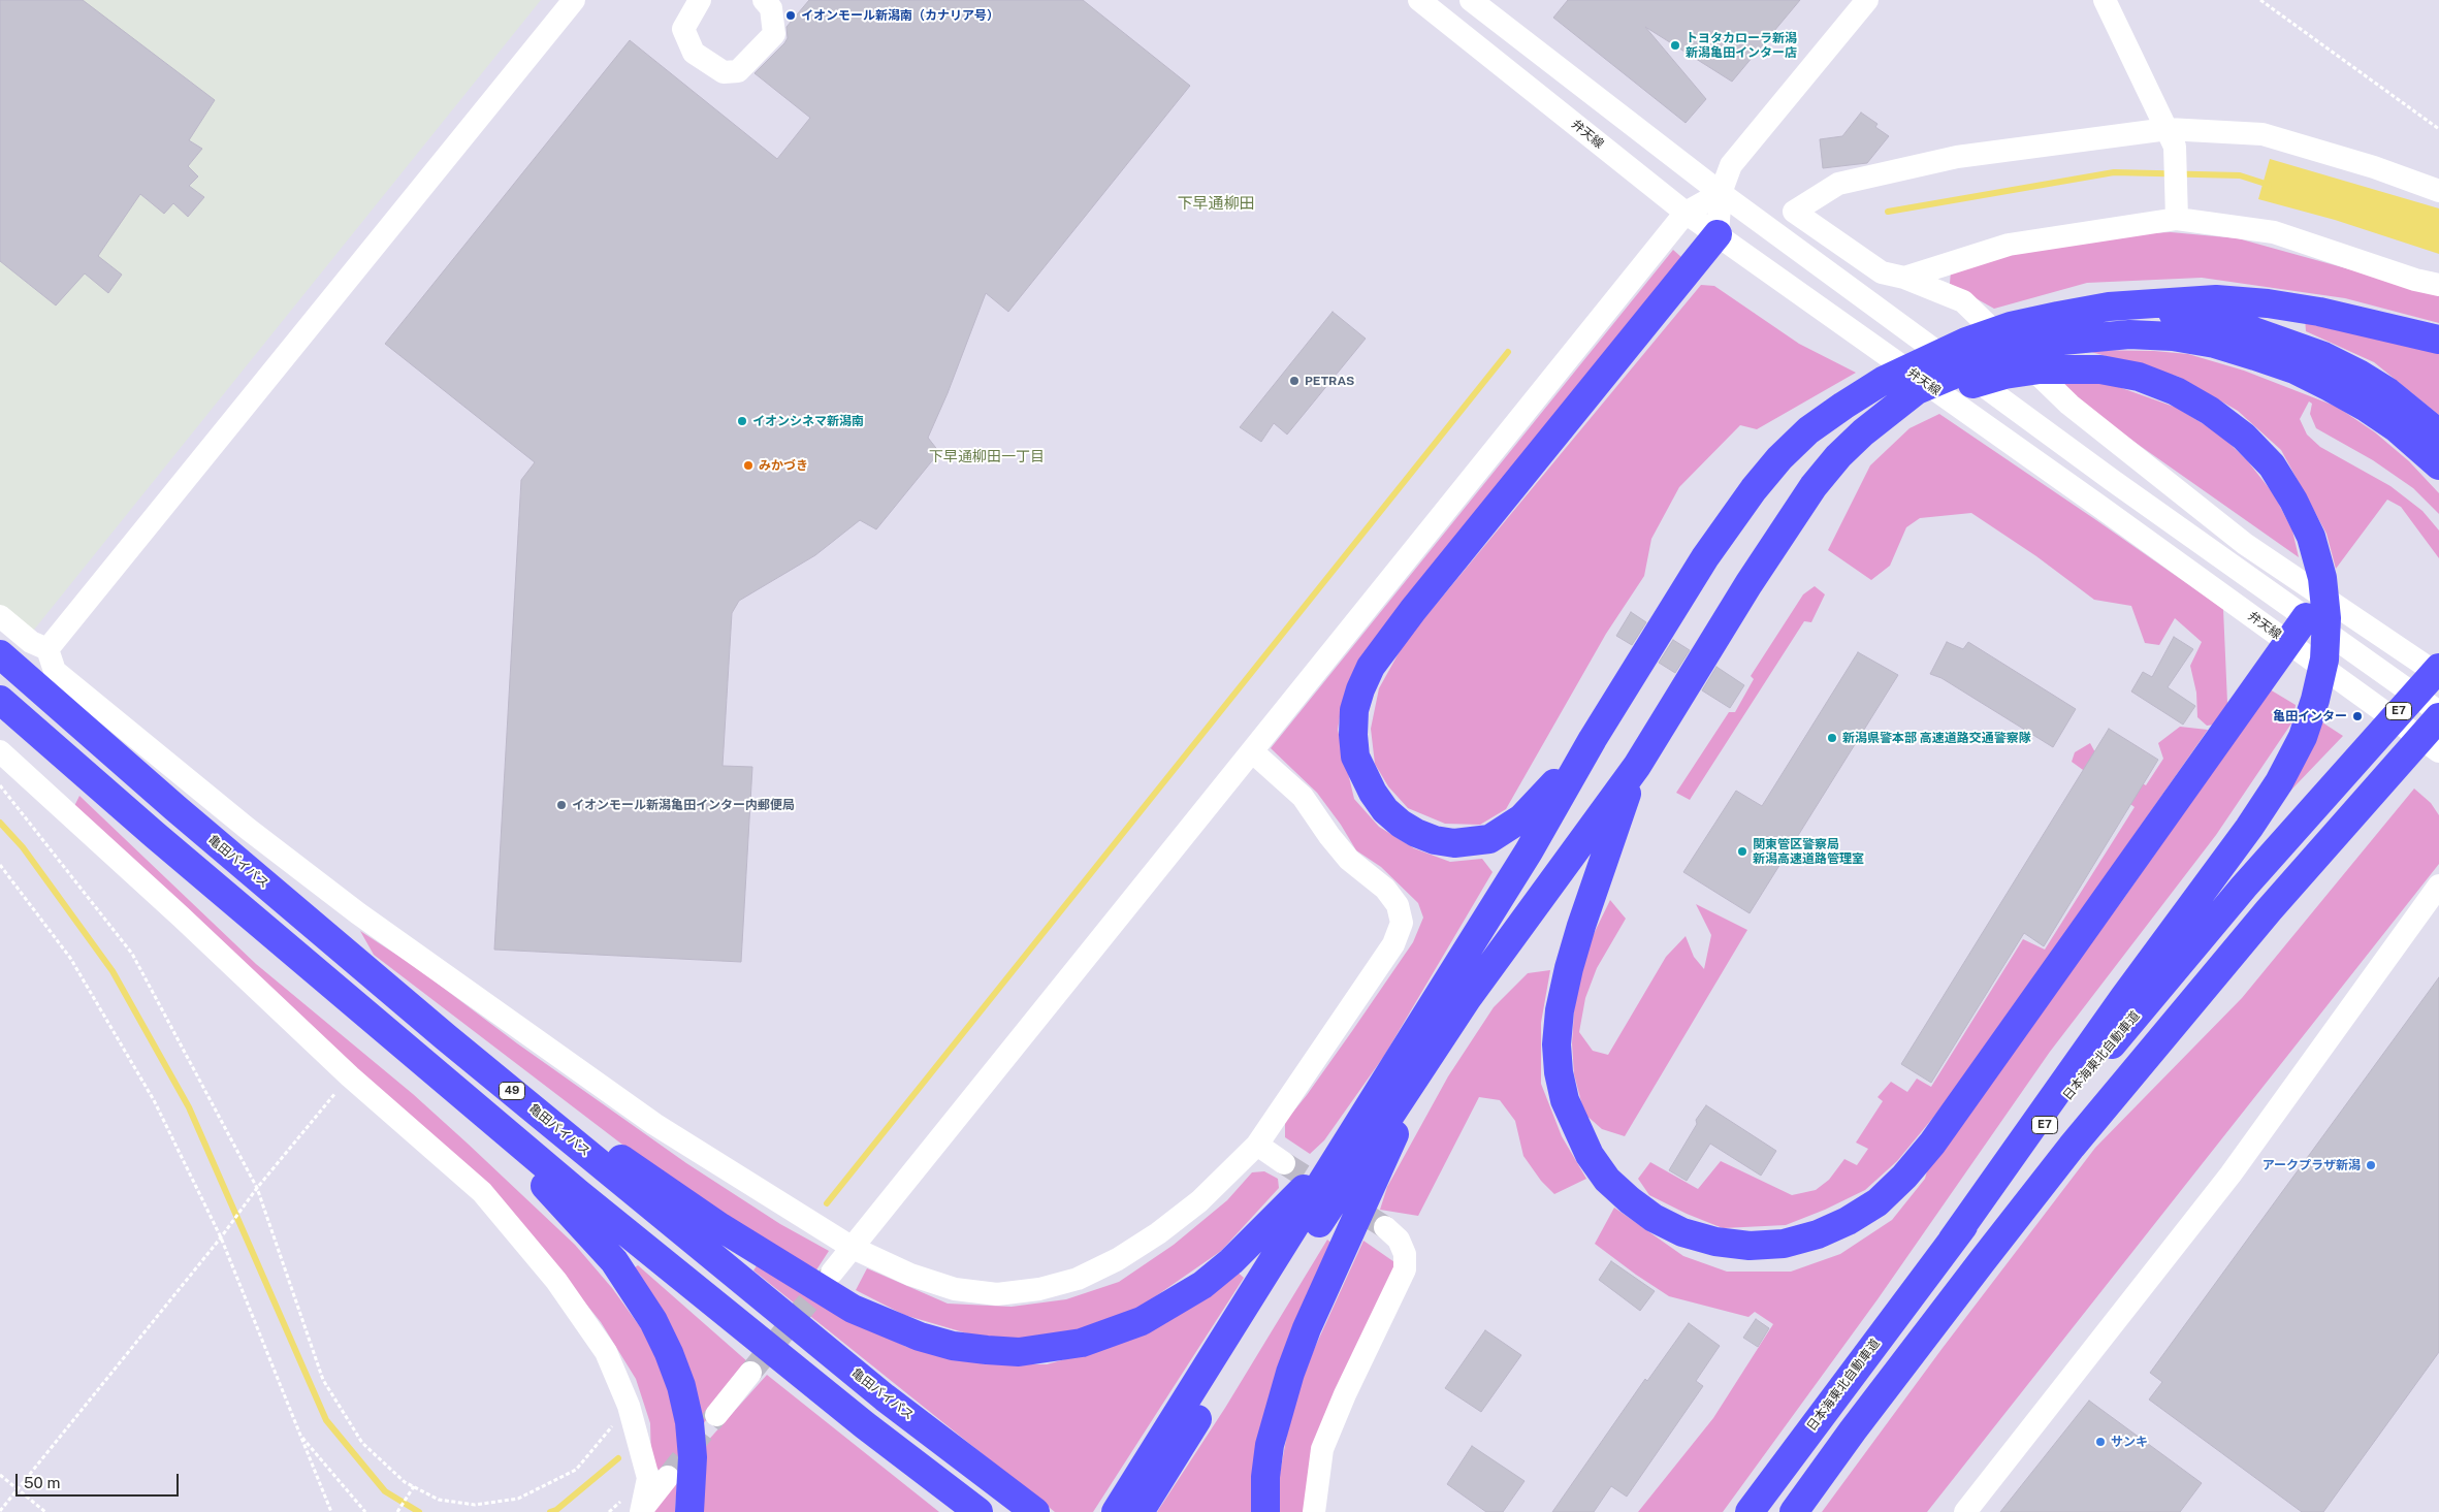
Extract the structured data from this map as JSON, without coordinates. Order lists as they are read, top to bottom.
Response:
{
  "streets": {
    "highway": [
      "E7",
      "亀田バイパス",
      "日本海東北自動車道",
      "49"
    ],
    "street": ["弁天線"]
  },
  "districts": ["下早通柳田", "下早通柳田一丁目"],
  "places": [
    "イオンモール新潟南（カナリア号）",
    "トヨタカローラ新潟 新潟亀田インター店",
    "PETRAS",
    "イオンシネマ新潟南",
    "みかづき",
    "亀田インター",
    "新潟県警本部 高速道路交通警察隊",
    "イオンモール新潟亀田インター内郵便局",
    "関東管区警察局 新潟高速道路管理室",
    "アークプラザ新潟",
    "サンキ"
  ],
  "scale_bar": "50 m"
}
